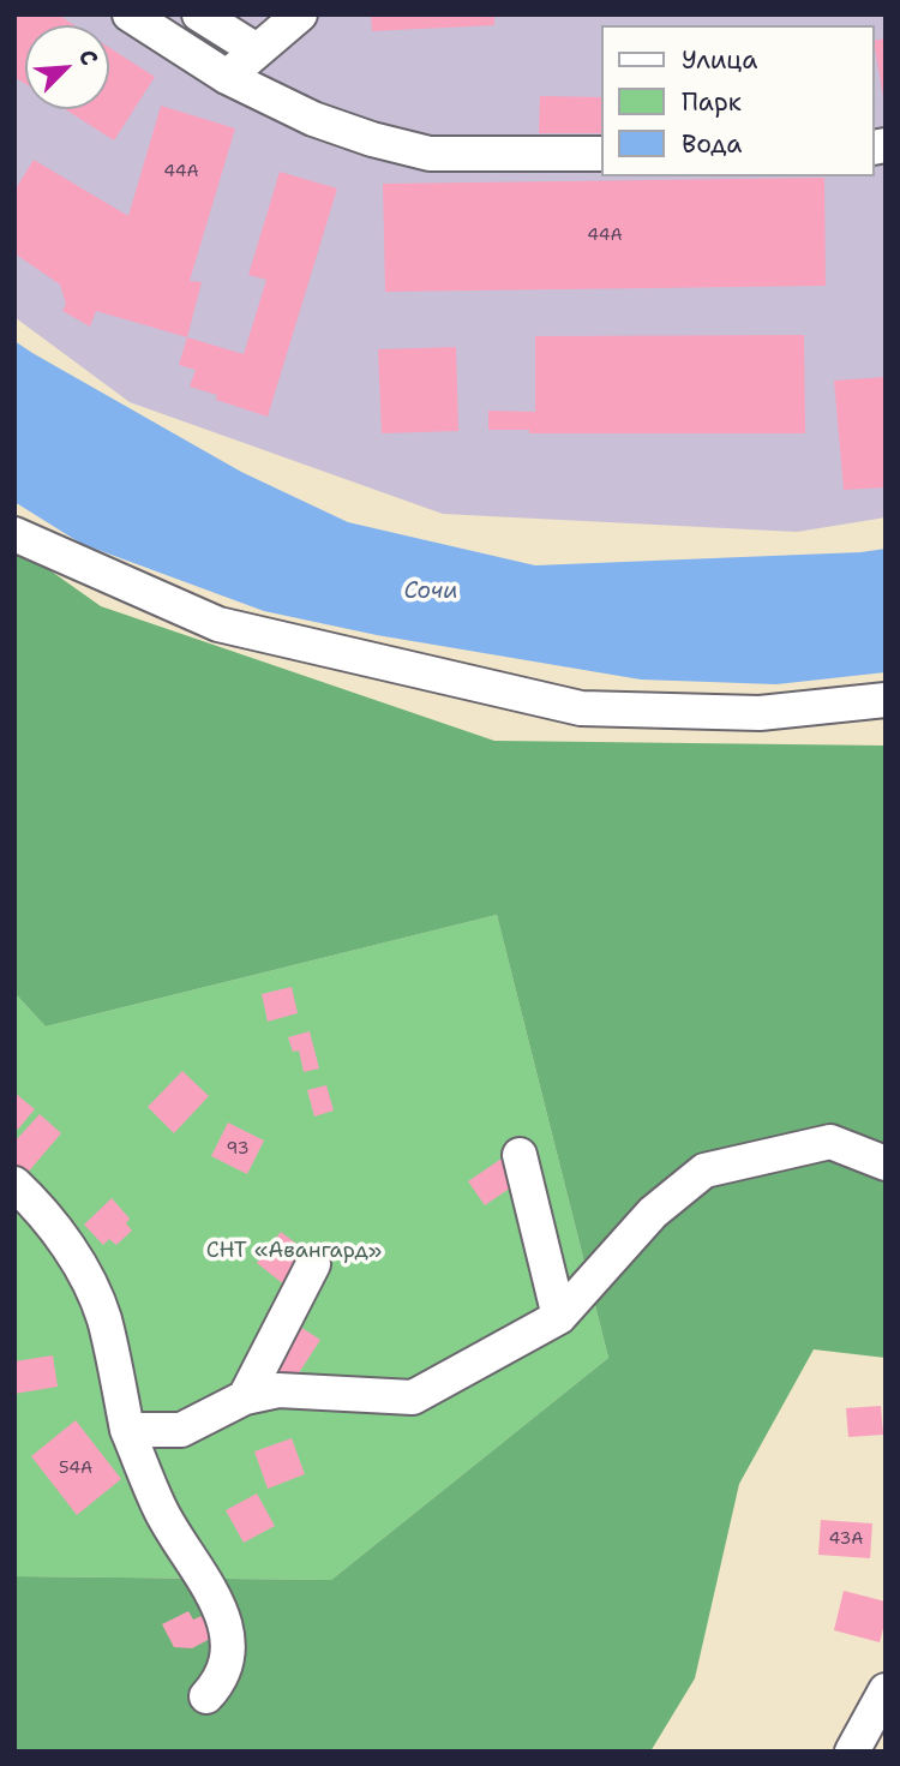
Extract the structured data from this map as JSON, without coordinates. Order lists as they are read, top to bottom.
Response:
{
  "water": ["Сочи"],
  "parks": ["СНТ «Авангард»"],
  "house_numbers": [
    "44А",
    "44А",
    "93",
    "54А",
    "43А"
  ],
  "legend": ["Улица", "Парк", "Вода"],
  "north": "top right"
}
